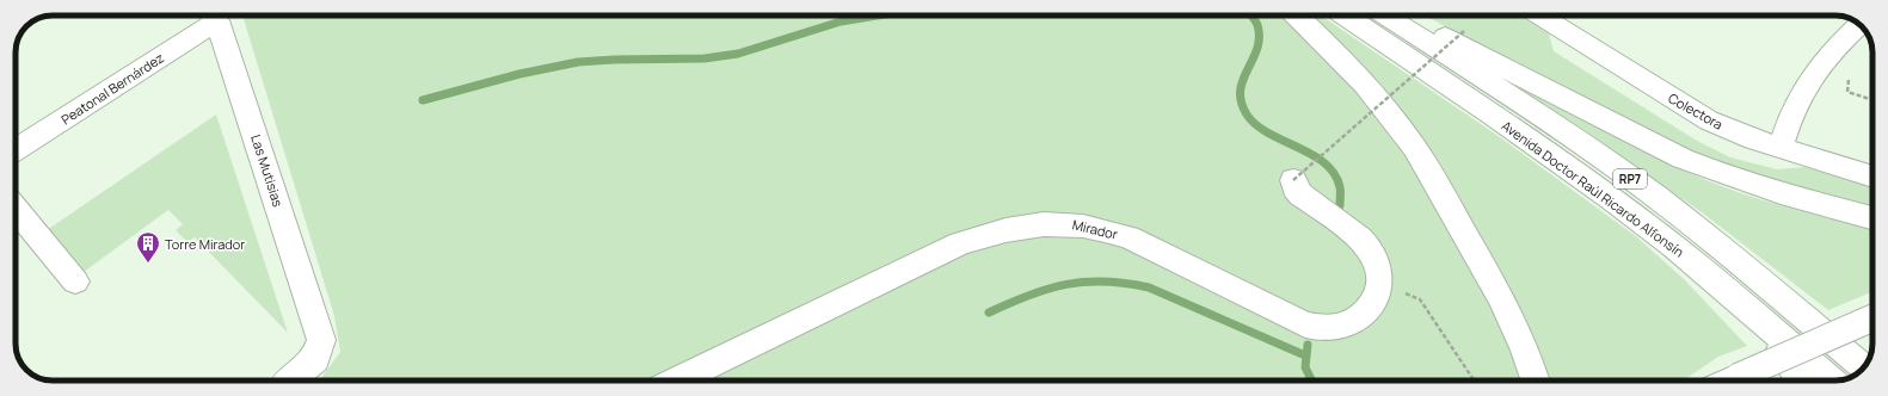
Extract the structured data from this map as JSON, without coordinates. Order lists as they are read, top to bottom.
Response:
{
  "streets": {
    "main road": [
      "Peatonal Bernárdez",
      "Colectora",
      "Las Mutisias",
      "RP7",
      "Avenida Doctor Raúl Ricardo Alfonsín",
      "Mirador"
    ]
  },
  "places": {
    "building": ["Torre Mirador"]
  }
}
